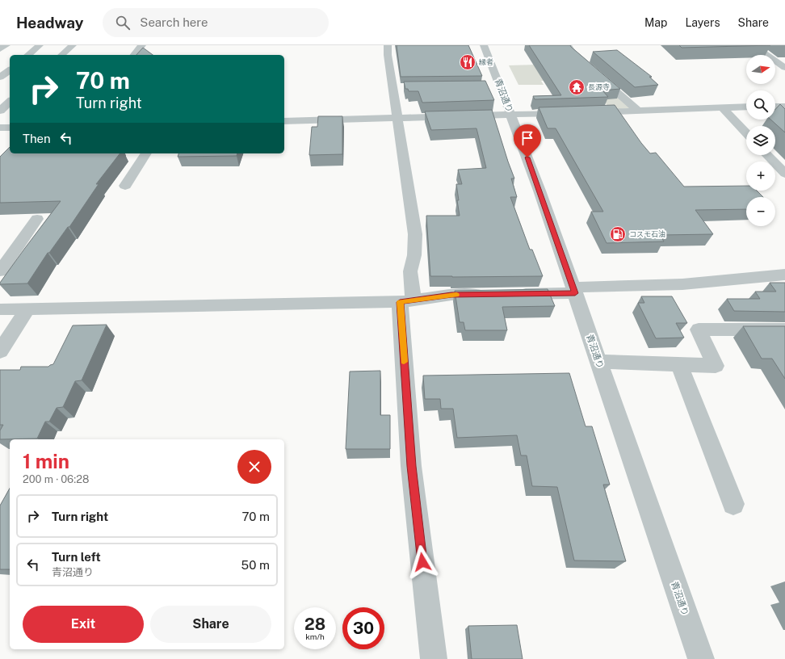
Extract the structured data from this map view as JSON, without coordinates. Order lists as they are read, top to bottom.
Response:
{
  "streets": {
    "street": ["青沼通り"]
  },
  "places": {
    "restaurant": ["縁者"],
    "temple": ["長源寺"],
    "fuel station": ["コスモ石油"]
  },
  "north": "right",
  "page": {
    "header": "Headway",
    "search": "Search here",
    "nav": ["Map", "Layers", "Share"],
    "map_buttons": ["+", "−"],
    "turn": ["70 m", "Turn right"],
    "then": "Then",
    "heading": ["1 min", "200 m · 06:28"],
    "list": [
      {
        "name": "Turn right",
        "value": "70 m"
      },
      {
        "name": "Turn left",
        "note": "青沼通り",
        "value": "50 m"
      }
    ],
    "buttons": ["Exit", "Share"],
    "speed": "28 km/h",
    "limit": "30"
  }
}
